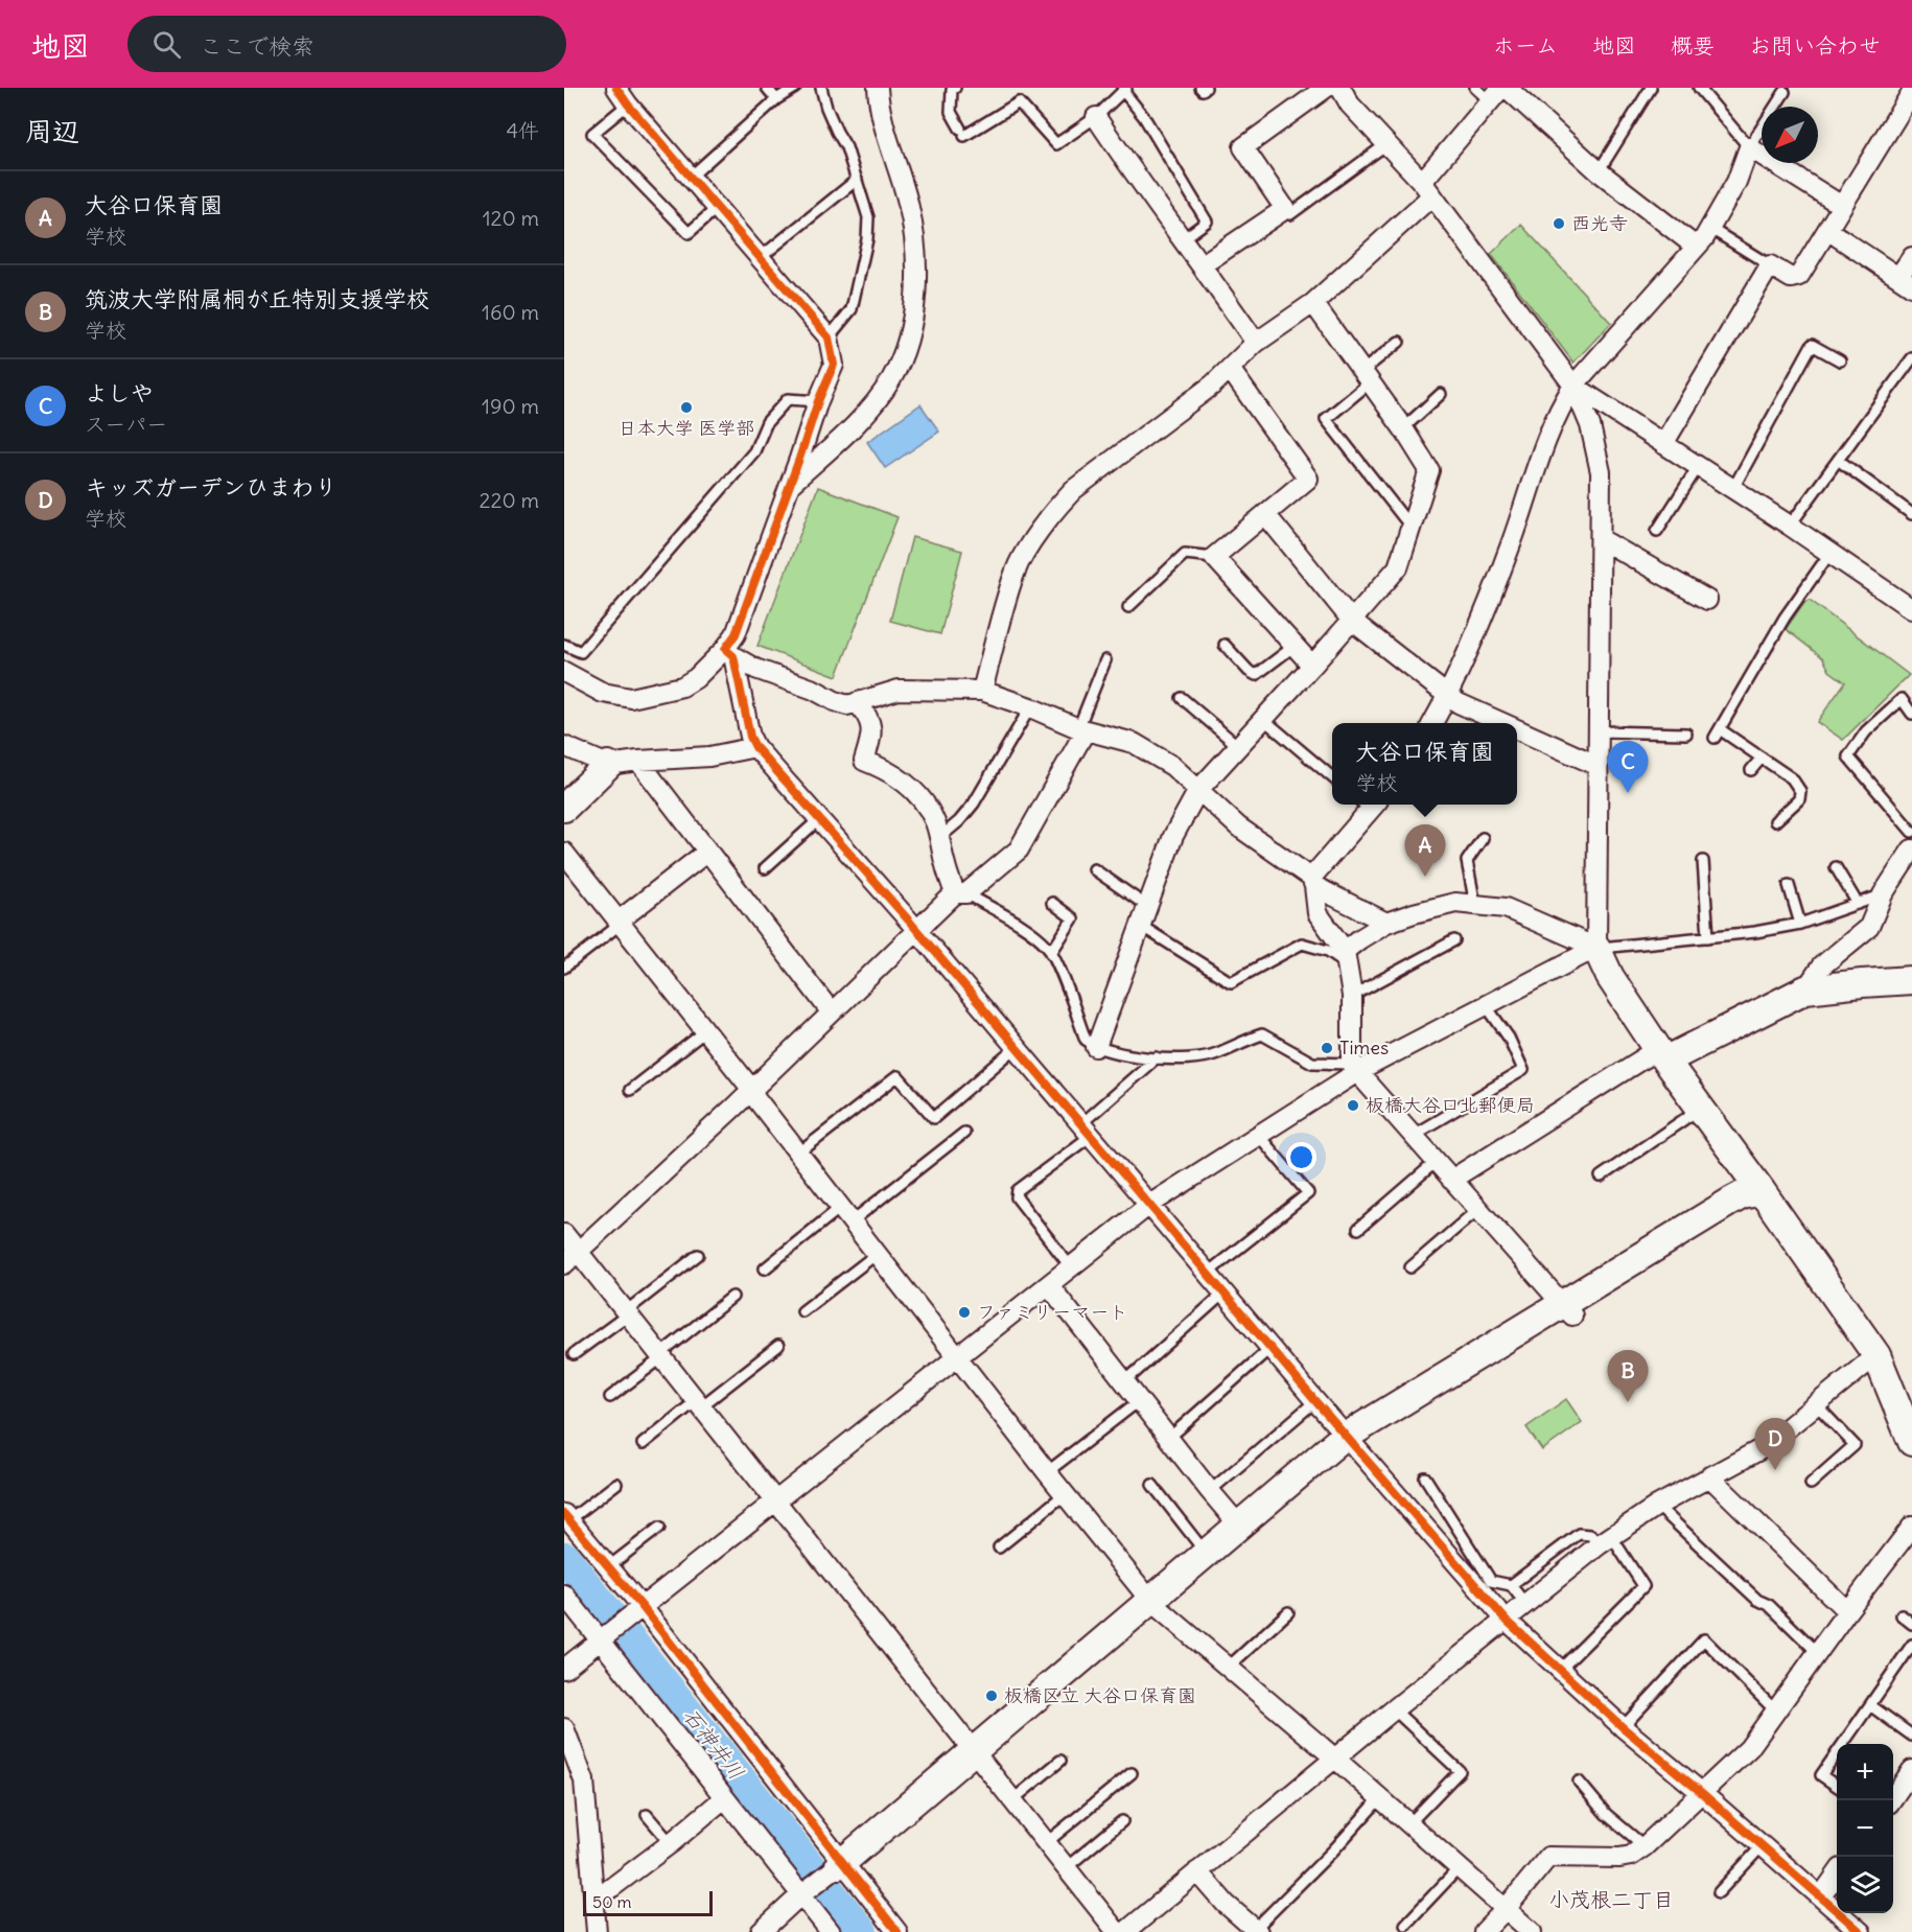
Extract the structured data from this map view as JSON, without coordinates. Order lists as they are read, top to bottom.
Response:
{
  "districts": ["小茂根二丁目"],
  "water": ["石神井川"],
  "places": [
    "西光寺",
    "日本大学 医学部",
    "Times",
    "板橋大谷口北郵便局",
    "ファミリーマート",
    "板橋区立 大谷口保育園"
  ],
  "scale_bar": "50 m",
  "north": "bottom left",
  "page": {
    "header": "地図",
    "search": "ここで検索",
    "nav": [
      "ホーム",
      "地図",
      "概要",
      "お問い合わせ"
    ],
    "heading": ["周辺", "4件"],
    "list": [
      {
        "mark": "A",
        "name": "大谷口保育園",
        "note": "学校",
        "value": "120 m"
      },
      {
        "mark": "B",
        "name": "筑波大学附属桐が丘特別支援学校",
        "note": "学校",
        "value": "160 m"
      },
      {
        "mark": "C",
        "name": "よしや",
        "note": "スーパー",
        "value": "190 m"
      },
      {
        "mark": "D",
        "name": "キッズガーデンひまわり",
        "note": "学校",
        "value": "220 m"
      }
    ],
    "popup": ["大谷口保育園", "学校"],
    "pins": [
      "C",
      "A",
      "B",
      "D"
    ],
    "map_buttons": ["+", "−"],
    "scale": "50 m"
  }
}
